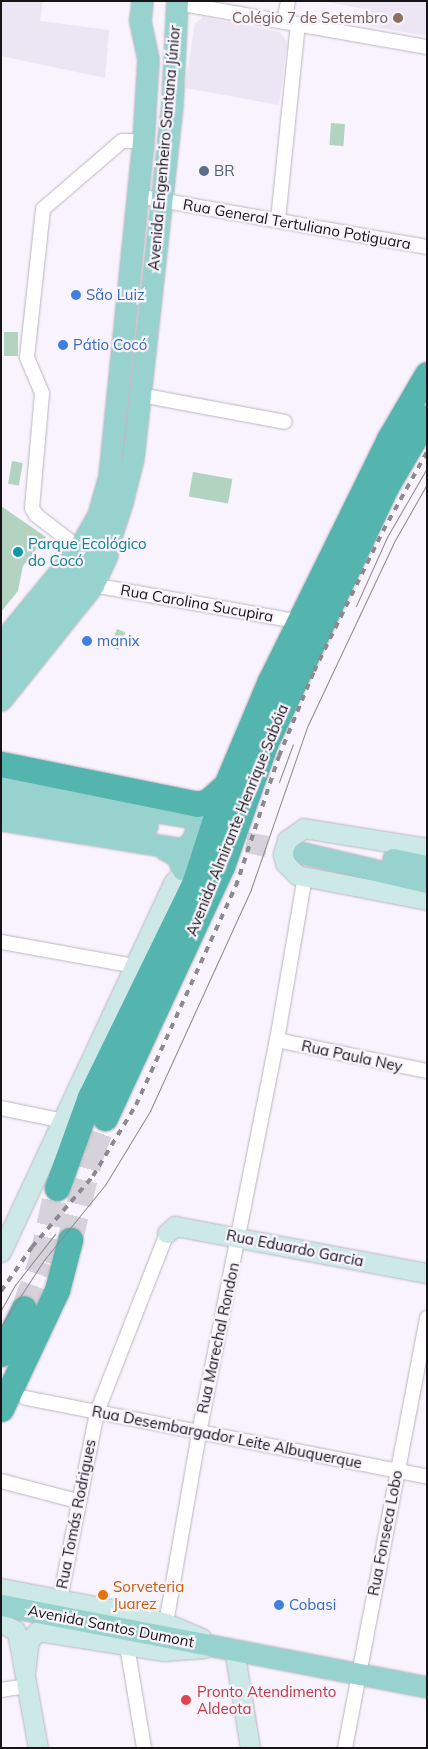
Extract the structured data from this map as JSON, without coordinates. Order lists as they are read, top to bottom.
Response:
{
  "streets": {
    "highway": ["Avenida Almirante Henrique Sabóia"],
    "main road": ["Avenida Engenheiro Santana Júnior", "Avenida Santos Dumont"],
    "street": [
      "Rua General Tertuliano Potiguara",
      "Rua Carolina Sucupira",
      "Rua Paula Ney",
      "Rua Eduardo Garcia",
      "Rua Marechal Rondon",
      "Rua Desembargador Leite Albuquerque",
      "Rua Tomás Rodrigues",
      "Rua Fonseca Lobo"
    ]
  },
  "crossings": [
    ["Avenida Engenheiro Santana Júnior", "Rua General Tertuliano Potiguara"],
    ["Rua Carolina Sucupira", "Avenida Almirante Henrique Sabóia"],
    ["Rua Paula Ney", "Rua Marechal Rondon"],
    ["Rua Eduardo Garcia", "Rua Marechal Rondon"],
    ["Rua Eduardo Garcia", "Rua Tomás Rodrigues"],
    ["Rua Marechal Rondon", "Rua Desembargador Leite Albuquerque"],
    ["Rua Marechal Rondon", "Avenida Santos Dumont"],
    ["Rua Desembargador Leite Albuquerque", "Rua Tomás Rodrigues"],
    ["Rua Desembargador Leite Albuquerque", "Rua Fonseca Lobo"],
    ["Rua Tomás Rodrigues", "Avenida Santos Dumont"],
    ["Rua Fonseca Lobo", "Avenida Santos Dumont"]
  ],
  "places": [
    "Colégio 7 de Setembro",
    "BR",
    "São Luiz",
    "Pátio Cocó",
    "Parque Ecológico do Cocó",
    "manix",
    "Sorveteria Juarez",
    "Cobasi",
    "Pronto Atendimento Aldeota"
  ]
}
